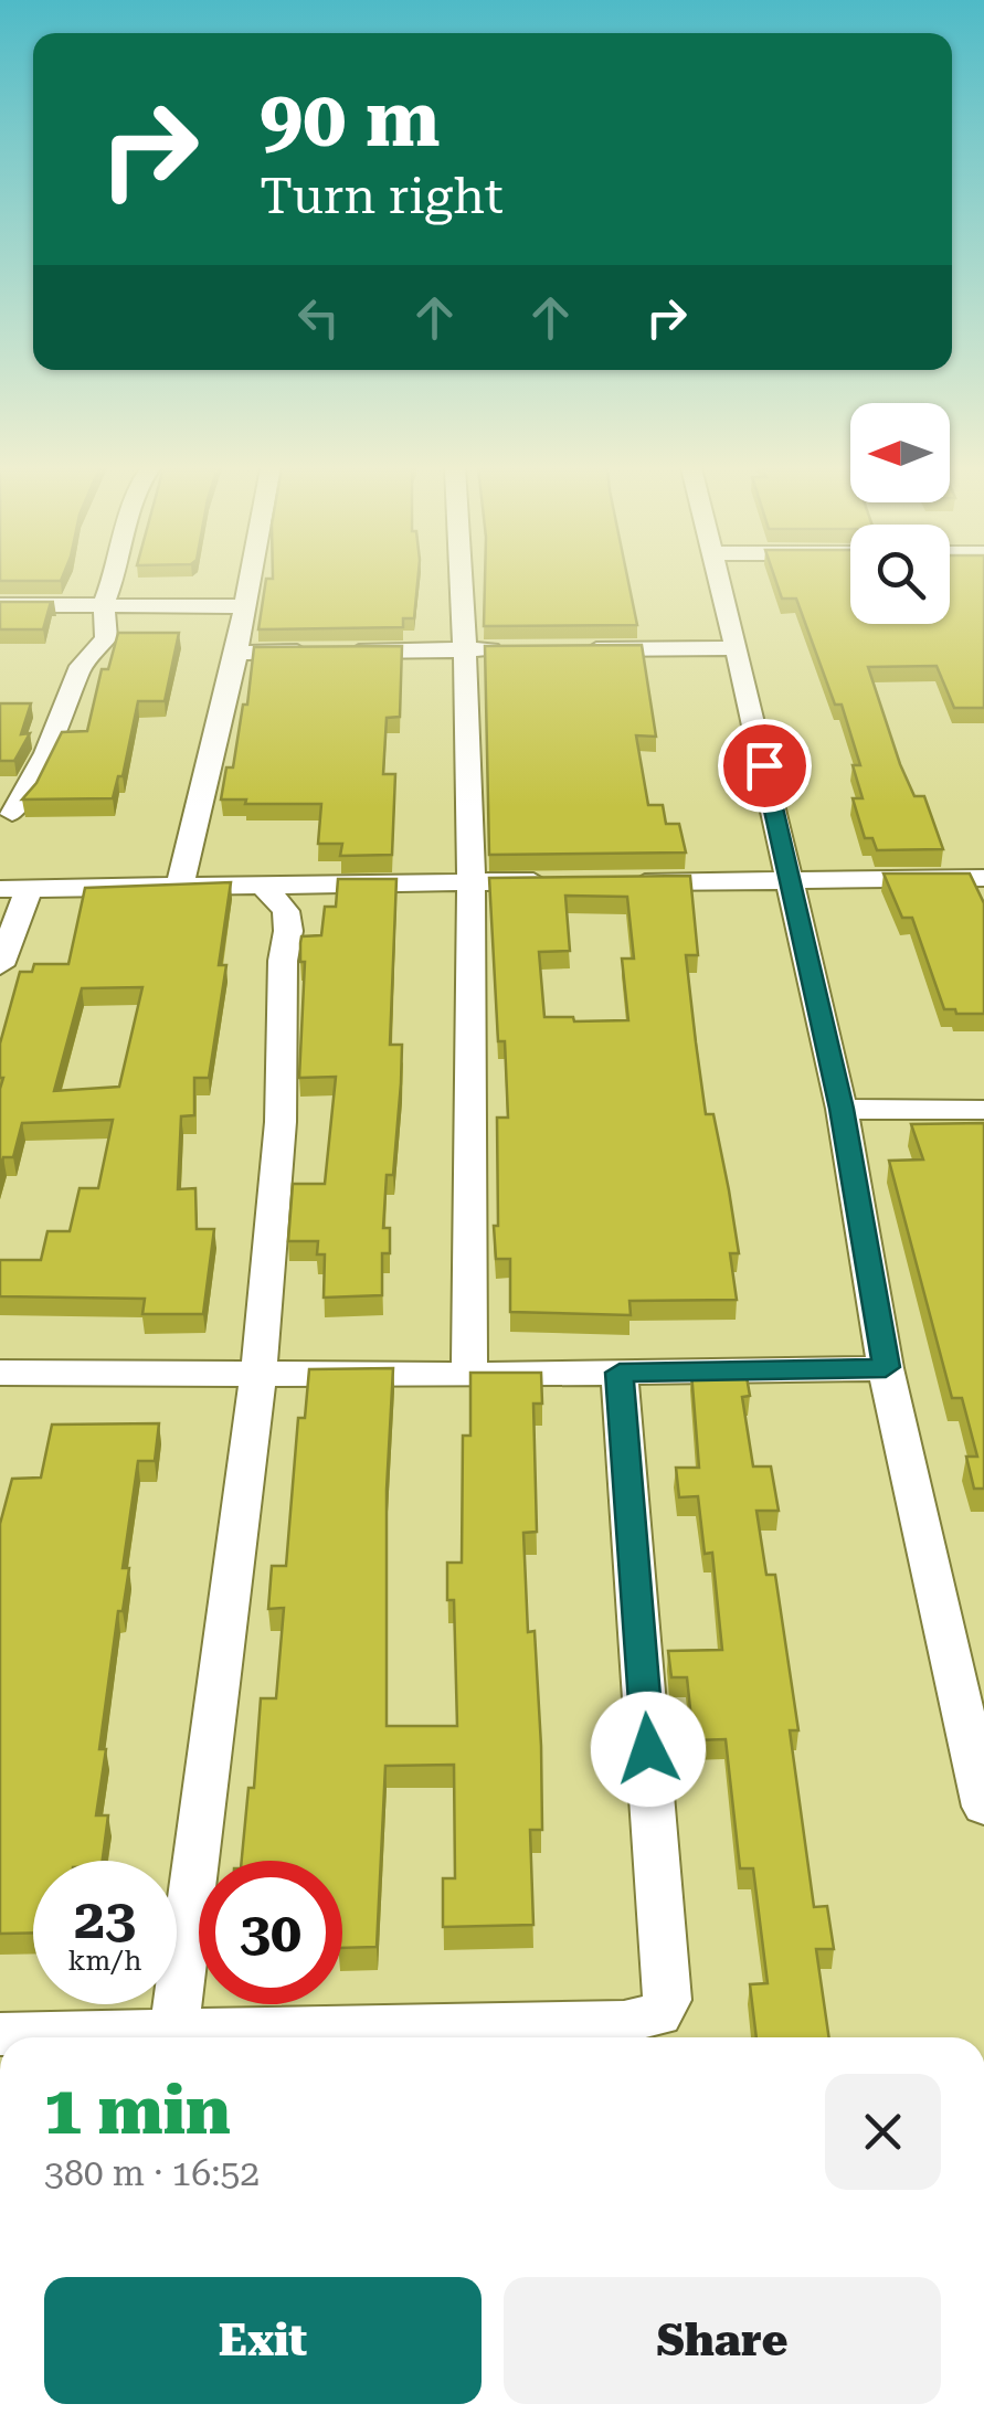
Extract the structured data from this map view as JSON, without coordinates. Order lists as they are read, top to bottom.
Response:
{
  "north": "left",
  "page": {
    "turn": ["90 m", "Turn right"],
    "speed": "23 km/h",
    "limit": "30",
    "heading": ["1 min", "380 m · 16:52"],
    "buttons": ["Exit", "Share"]
  }
}
